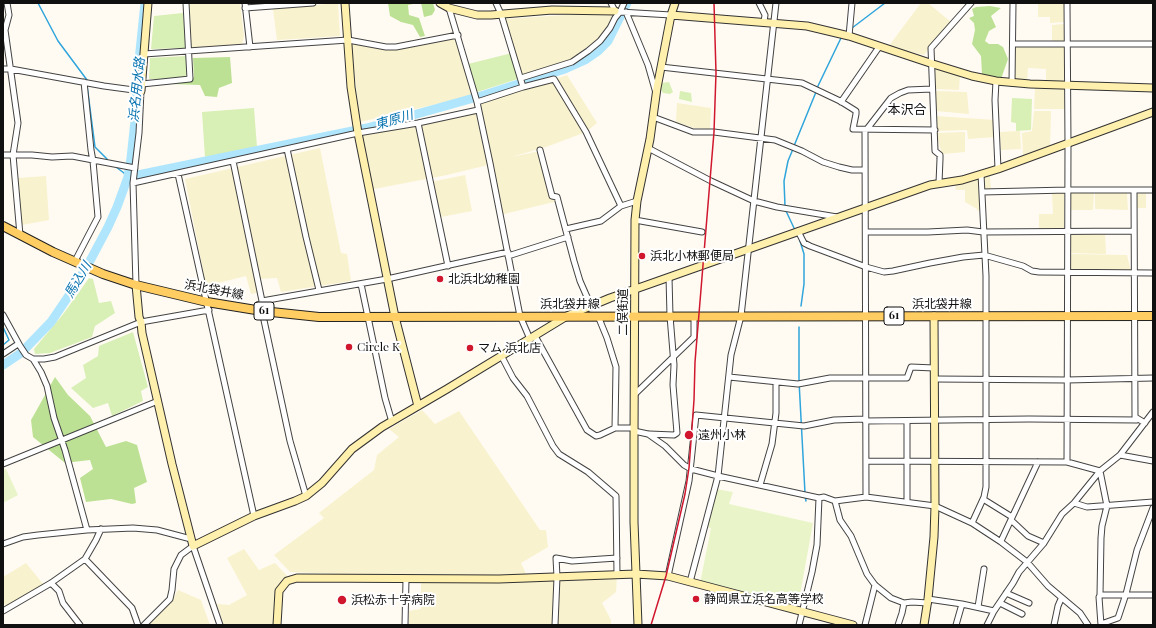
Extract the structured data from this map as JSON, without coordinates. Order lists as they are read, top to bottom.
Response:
{
  "streets": {
    "main road": ["浜北袋井線", "61"],
    "street": ["二俣街道"]
  },
  "crossings": [
    ["浜北袋井線", "二俣街道"]
  ],
  "districts": ["本沢合"],
  "water": ["浜名用水路", "東原川", "馬込川"],
  "places": [
    "浜北小林郵便局",
    "北浜北幼稚園",
    "Circle K",
    "マム 浜北店",
    "遠州小林",
    "静岡県立浜名高等学校",
    "浜松赤十字病院"
  ]
}
